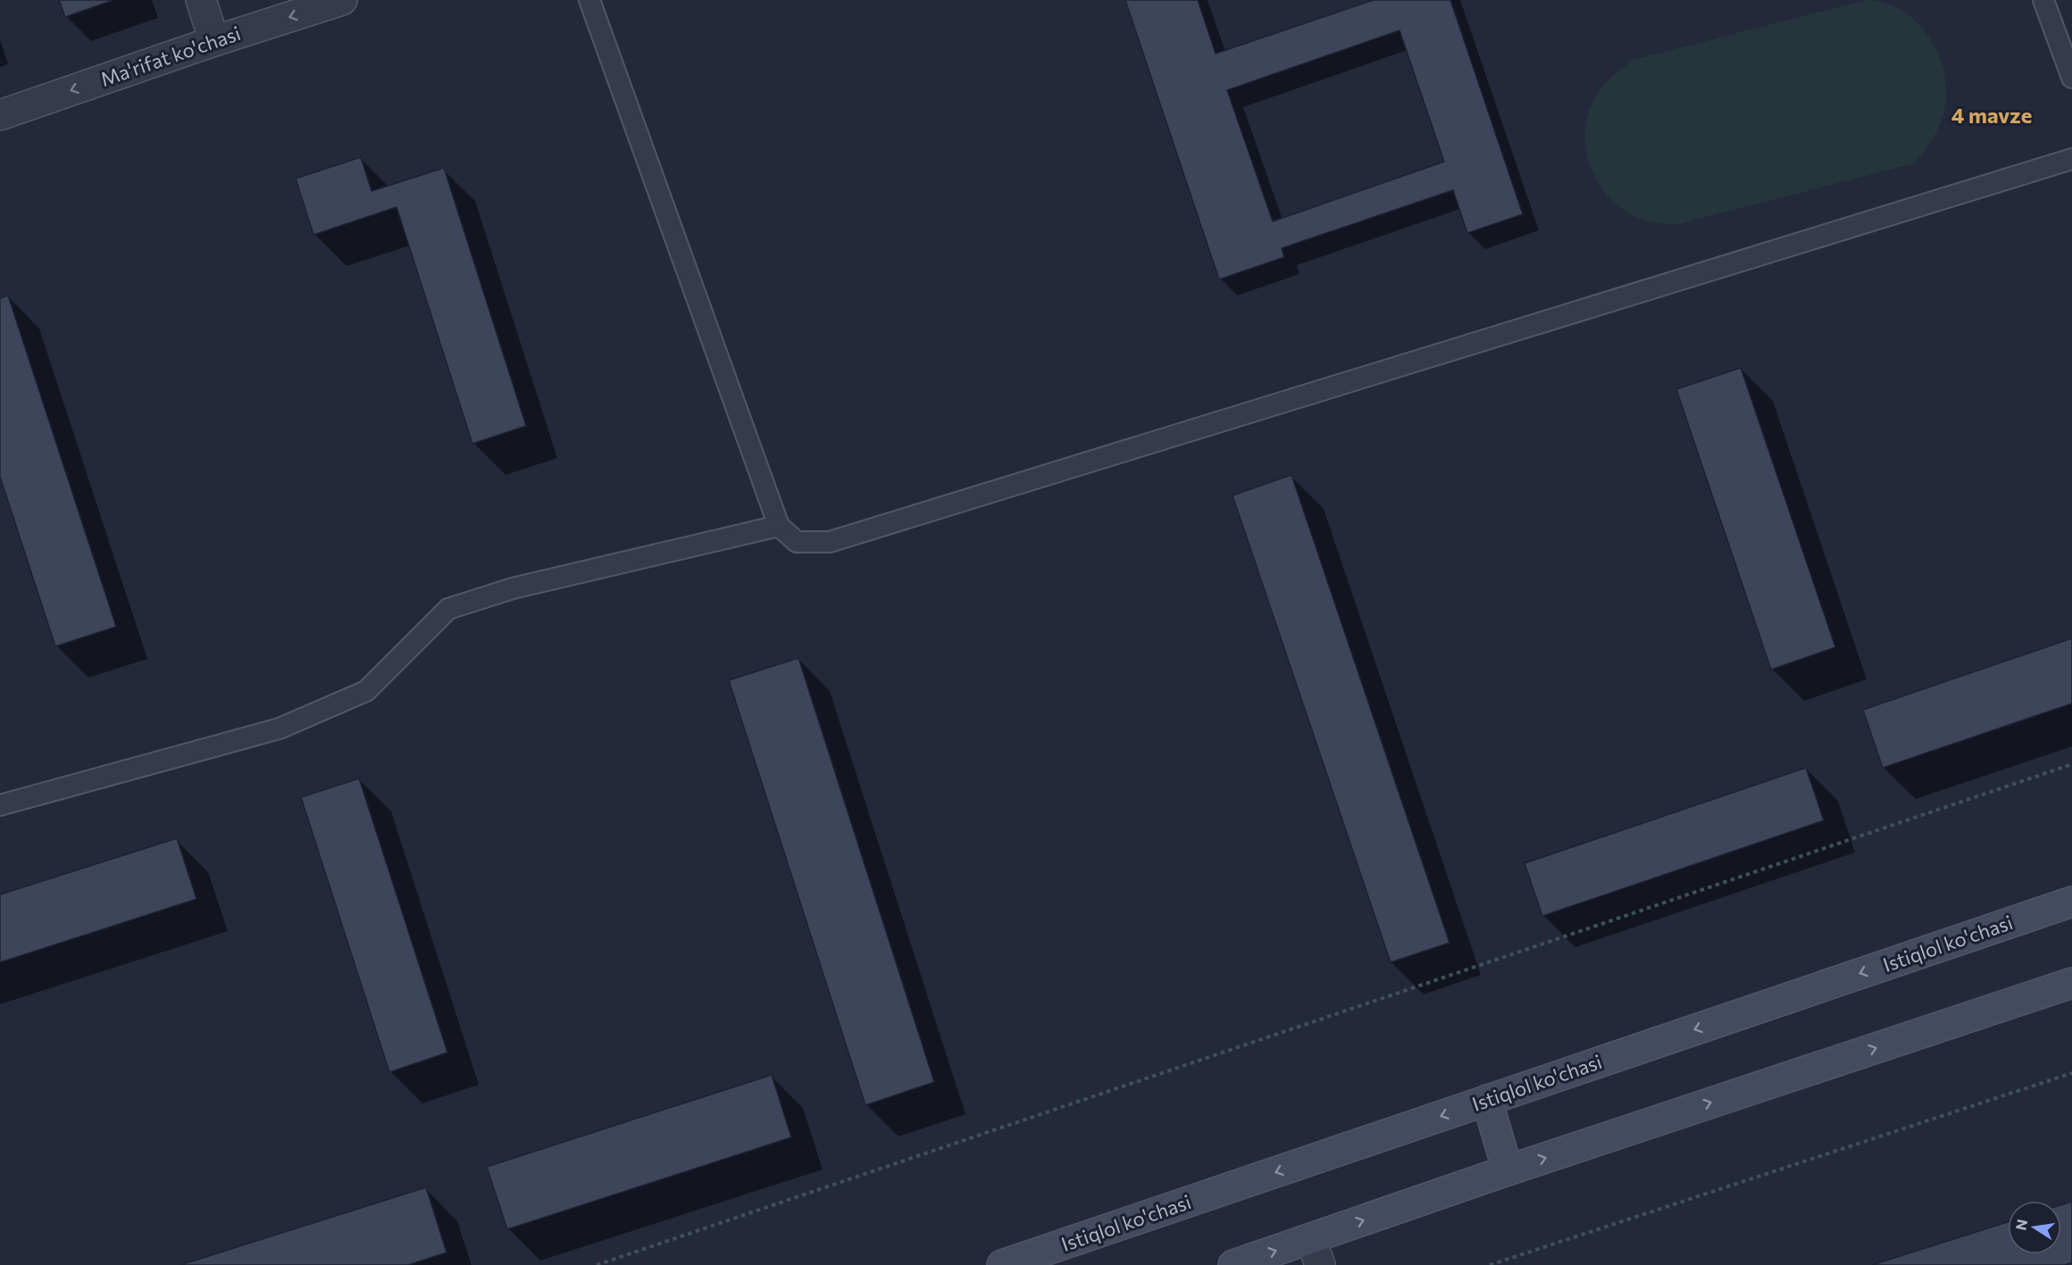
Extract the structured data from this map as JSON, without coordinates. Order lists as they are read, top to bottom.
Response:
{
  "streets": {
    "main road": ["Istiqlol ko'chasi"],
    "street": ["Ma'rifat ko'chasi"]
  },
  "one_way": ["Ma'rifat ko'chasi"],
  "districts": ["4 mavze"],
  "north": "left"
}
